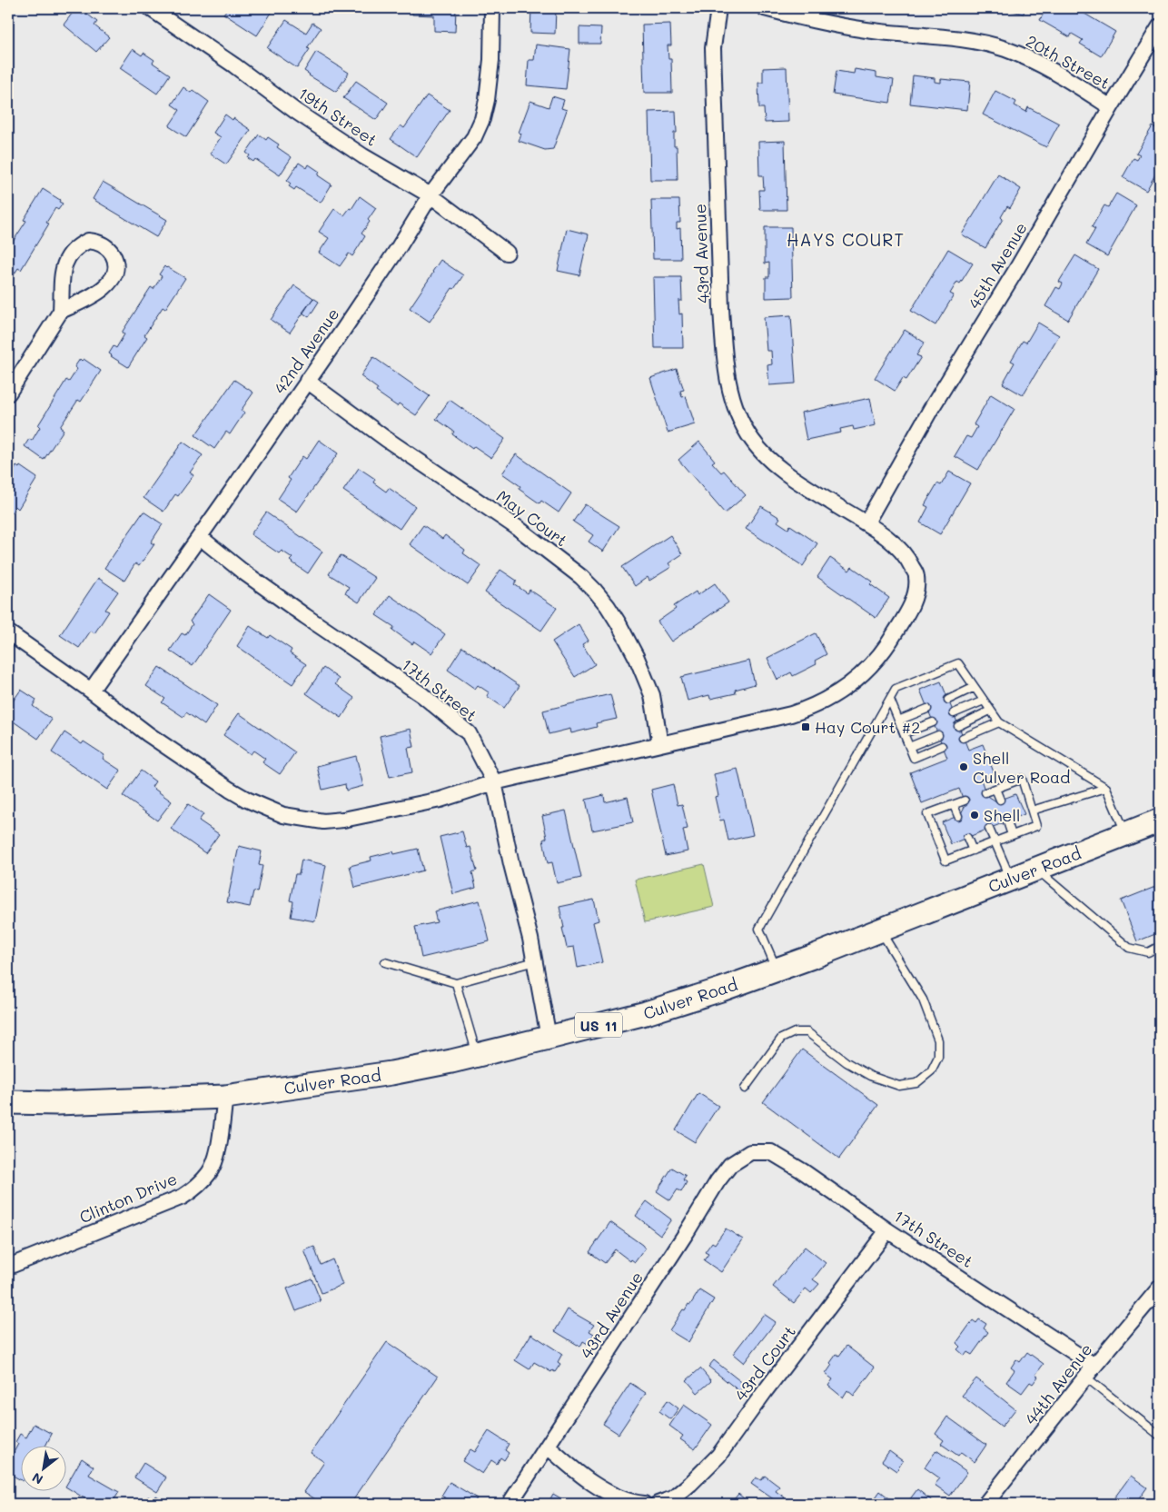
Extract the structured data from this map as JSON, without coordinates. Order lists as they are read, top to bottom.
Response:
{
  "streets": {
    "main road": ["Culver Road", "US 11"],
    "street": [
      "20th Street",
      "19th Street",
      "43rd Avenue",
      "45th Avenue",
      "42nd Avenue",
      "May Court",
      "17th Street",
      "Clinton Drive",
      "43rd Court",
      "44th Avenue"
    ]
  },
  "crossings": [
    ["20th Street", "45th Avenue"],
    ["19th Street", "42nd Avenue"],
    ["43rd Avenue", "45th Avenue"],
    ["43rd Avenue", "42nd Avenue"],
    ["43rd Avenue", "May Court"],
    ["43rd Avenue", "17th Street"],
    ["42nd Avenue", "May Court"],
    ["42nd Avenue", "17th Street"],
    ["17th Street", "Culver Road"],
    ["17th Street", "43rd Court"],
    ["17th Street", "44th Avenue"],
    ["Culver Road", "Clinton Drive"]
  ],
  "districts": ["HAYS COURT"],
  "places": {
    "transit": ["Hay Court #2"],
    "other": ["Shell Culver Road", "Shell"]
  },
  "north": "bottom left"
}
